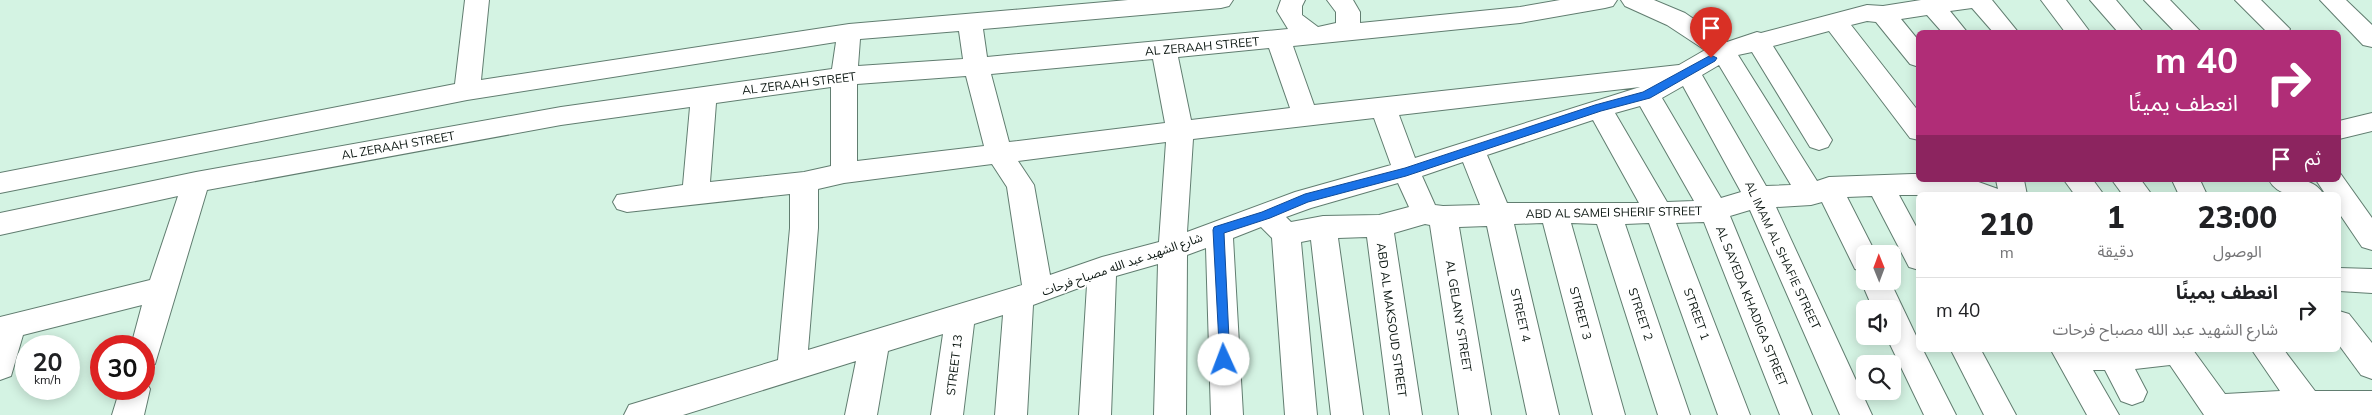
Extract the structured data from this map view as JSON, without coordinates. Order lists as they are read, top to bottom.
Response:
{
  "streets": {
    "street": [
      "AL ZERAAH STREET",
      "ABD AL SAMEI SHERIF STREET",
      "AL IMAM AL SHAFIE STREET",
      "شارع الشهيد عبد الله مصباح فرحات",
      "AL SAYEDA KHADIGA STREET",
      "STREET 3",
      "STREET 2",
      "STREET 1",
      "STREET 4",
      "AL GELANY STREET",
      "ABD AL MAKSOUD STREET",
      "STREET 13"
    ]
  },
  "crossings": [
    ["ABD AL SAMEI SHERIF STREET", "AL IMAM AL SHAFIE STREET"],
    ["ABD AL SAMEI SHERIF STREET", "شارع الشهيد عبد الله مصباح فرحات"],
    ["ABD AL SAMEI SHERIF STREET", "AL SAYEDA KHADIGA STREET"],
    ["ABD AL SAMEI SHERIF STREET", "STREET 3"],
    ["ABD AL SAMEI SHERIF STREET", "STREET 2"],
    ["ABD AL SAMEI SHERIF STREET", "STREET 1"],
    ["ABD AL SAMEI SHERIF STREET", "STREET 4"],
    ["ABD AL SAMEI SHERIF STREET", "AL GELANY STREET"],
    ["ABD AL SAMEI SHERIF STREET", "ABD AL MAKSOUD STREET"],
    ["AL IMAM AL SHAFIE STREET", "شارع الشهيد عبد الله مصباح فرحات"],
    ["شارع الشهيد عبد الله مصباح فرحات", "AL SAYEDA KHADIGA STREET"],
    ["شارع الشهيد عبد الله مصباح فرحات", "STREET 1"],
    ["شارع الشهيد عبد الله مصباح فرحات", "STREET 4"],
    ["شارع الشهيد عبد الله مصباح فرحات", "AL GELANY STREET"],
    ["شارع الشهيد عبد الله مصباح فرحات", "STREET 13"]
  ],
  "north": "top",
  "page": {
    "turn": ["40 m", "انعطف يمينًا"],
    "then": "ثم",
    "eta": [
      "23:00",
      "الوصول",
      "1",
      "دقيقة",
      "210",
      "m"
    ],
    "list": [
      {
        "name": "انعطف يمينًا",
        "note": "شارع الشهيد عبد الله مصباح فرحات",
        "value": "40 m"
      }
    ],
    "speed": "20 km/h",
    "limit": "30"
  }
}
